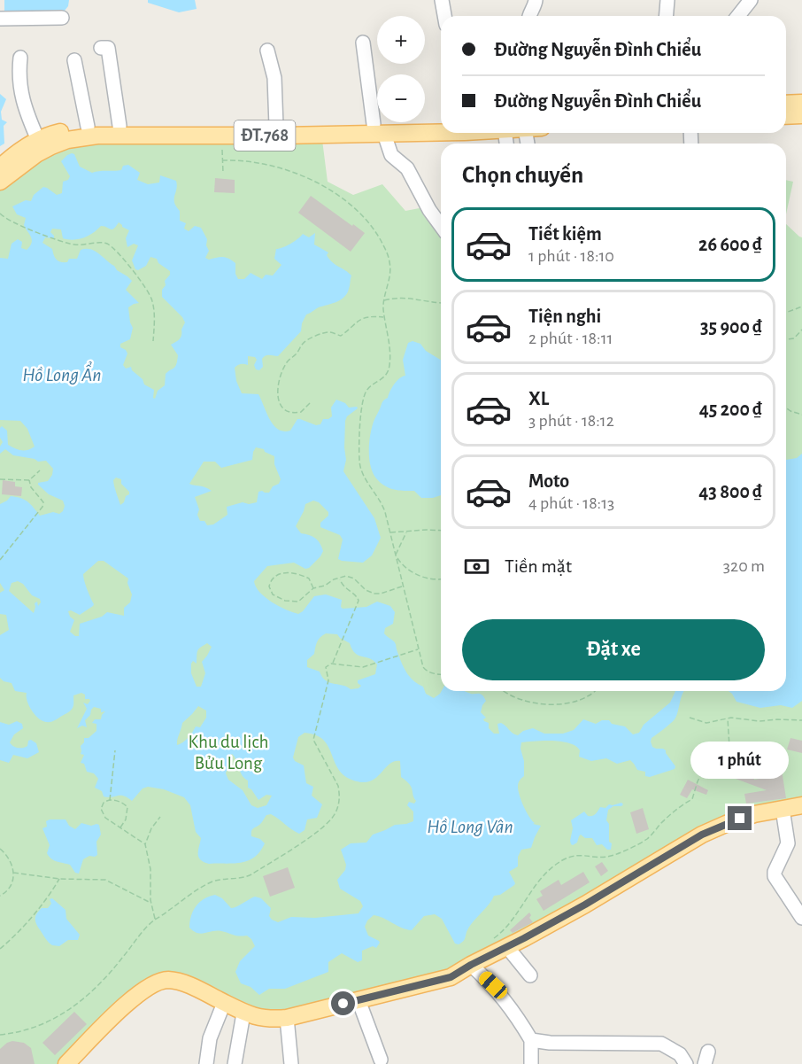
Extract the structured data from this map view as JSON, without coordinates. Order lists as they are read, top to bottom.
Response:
{
  "streets": {
    "main road": ["ĐT.768"]
  },
  "water": ["Hồ Long Ẩn", "Hồ Long Vân"],
  "parks": ["Khu du lịch Bửu Long"],
  "page": {
    "map_buttons": ["+", "−"],
    "banner": ["Đường Nguyễn Đình Chiểu", "Đường Nguyễn Đình Chiểu"],
    "heading": "Chọn chuyến",
    "list": [
      {
        "name": "Tiết kiệm",
        "note": "1 phút · 18:10",
        "value": "26 600 ₫"
      },
      {
        "name": "Tiện nghi",
        "note": "2 phút · 18:11",
        "value": "35 900 ₫"
      },
      {
        "name": "XL",
        "note": "3 phút · 18:12",
        "value": "45 200 ₫"
      },
      {
        "name": "Moto",
        "note": "4 phút · 18:13",
        "value": "43 800 ₫"
      }
    ],
    "pay": ["Tiền mặt", "320 m"],
    "buttons": "Đặt xe",
    "bubble": "1 phút"
  }
}
